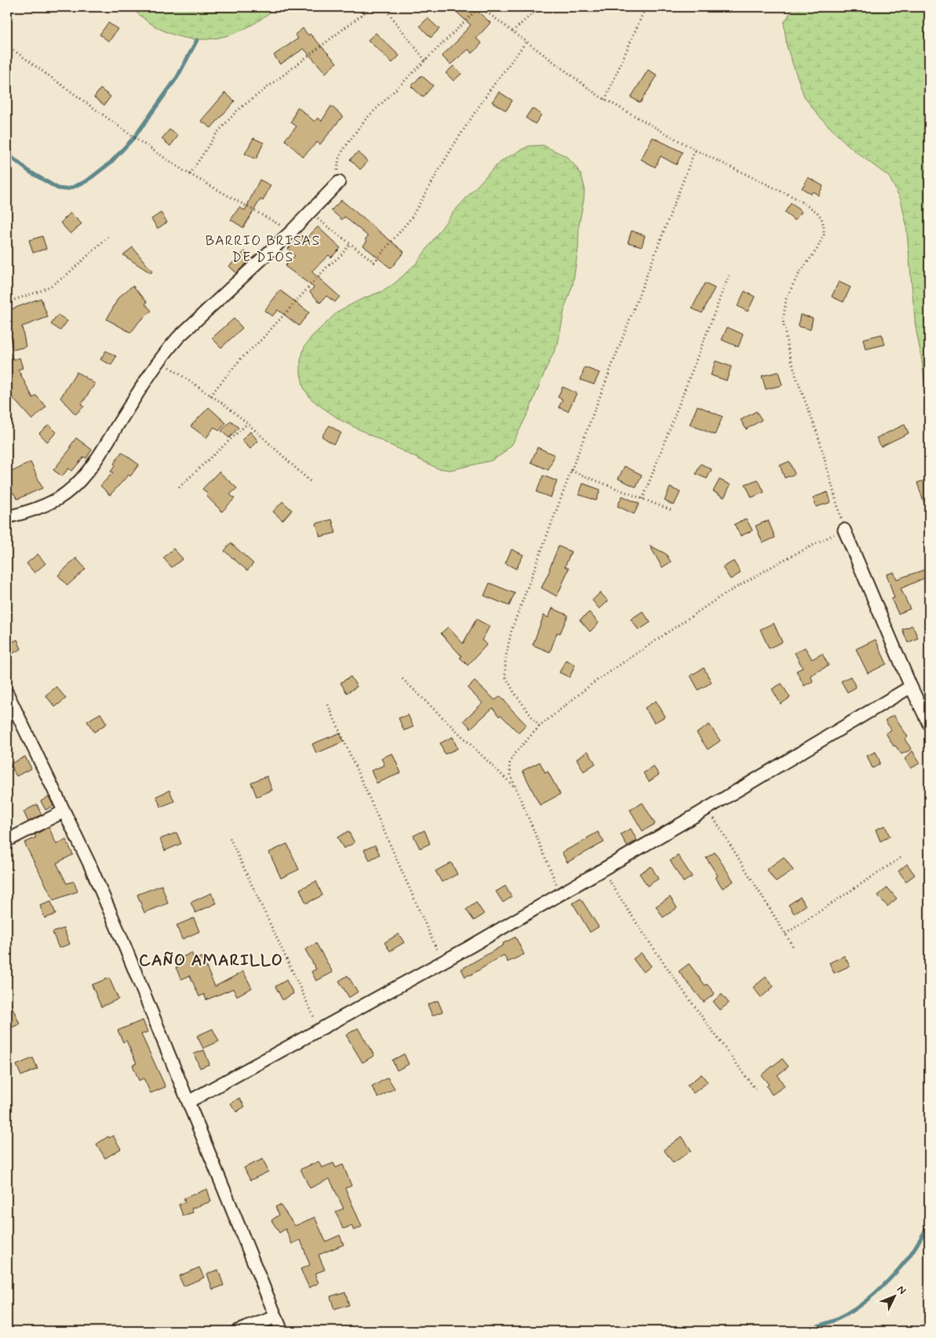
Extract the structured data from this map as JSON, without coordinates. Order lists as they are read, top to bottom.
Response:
{
  "districts": ["BARRIO BRISAS DE DIOS", "CAÑO AMARILLO"],
  "north": "top right"
}
